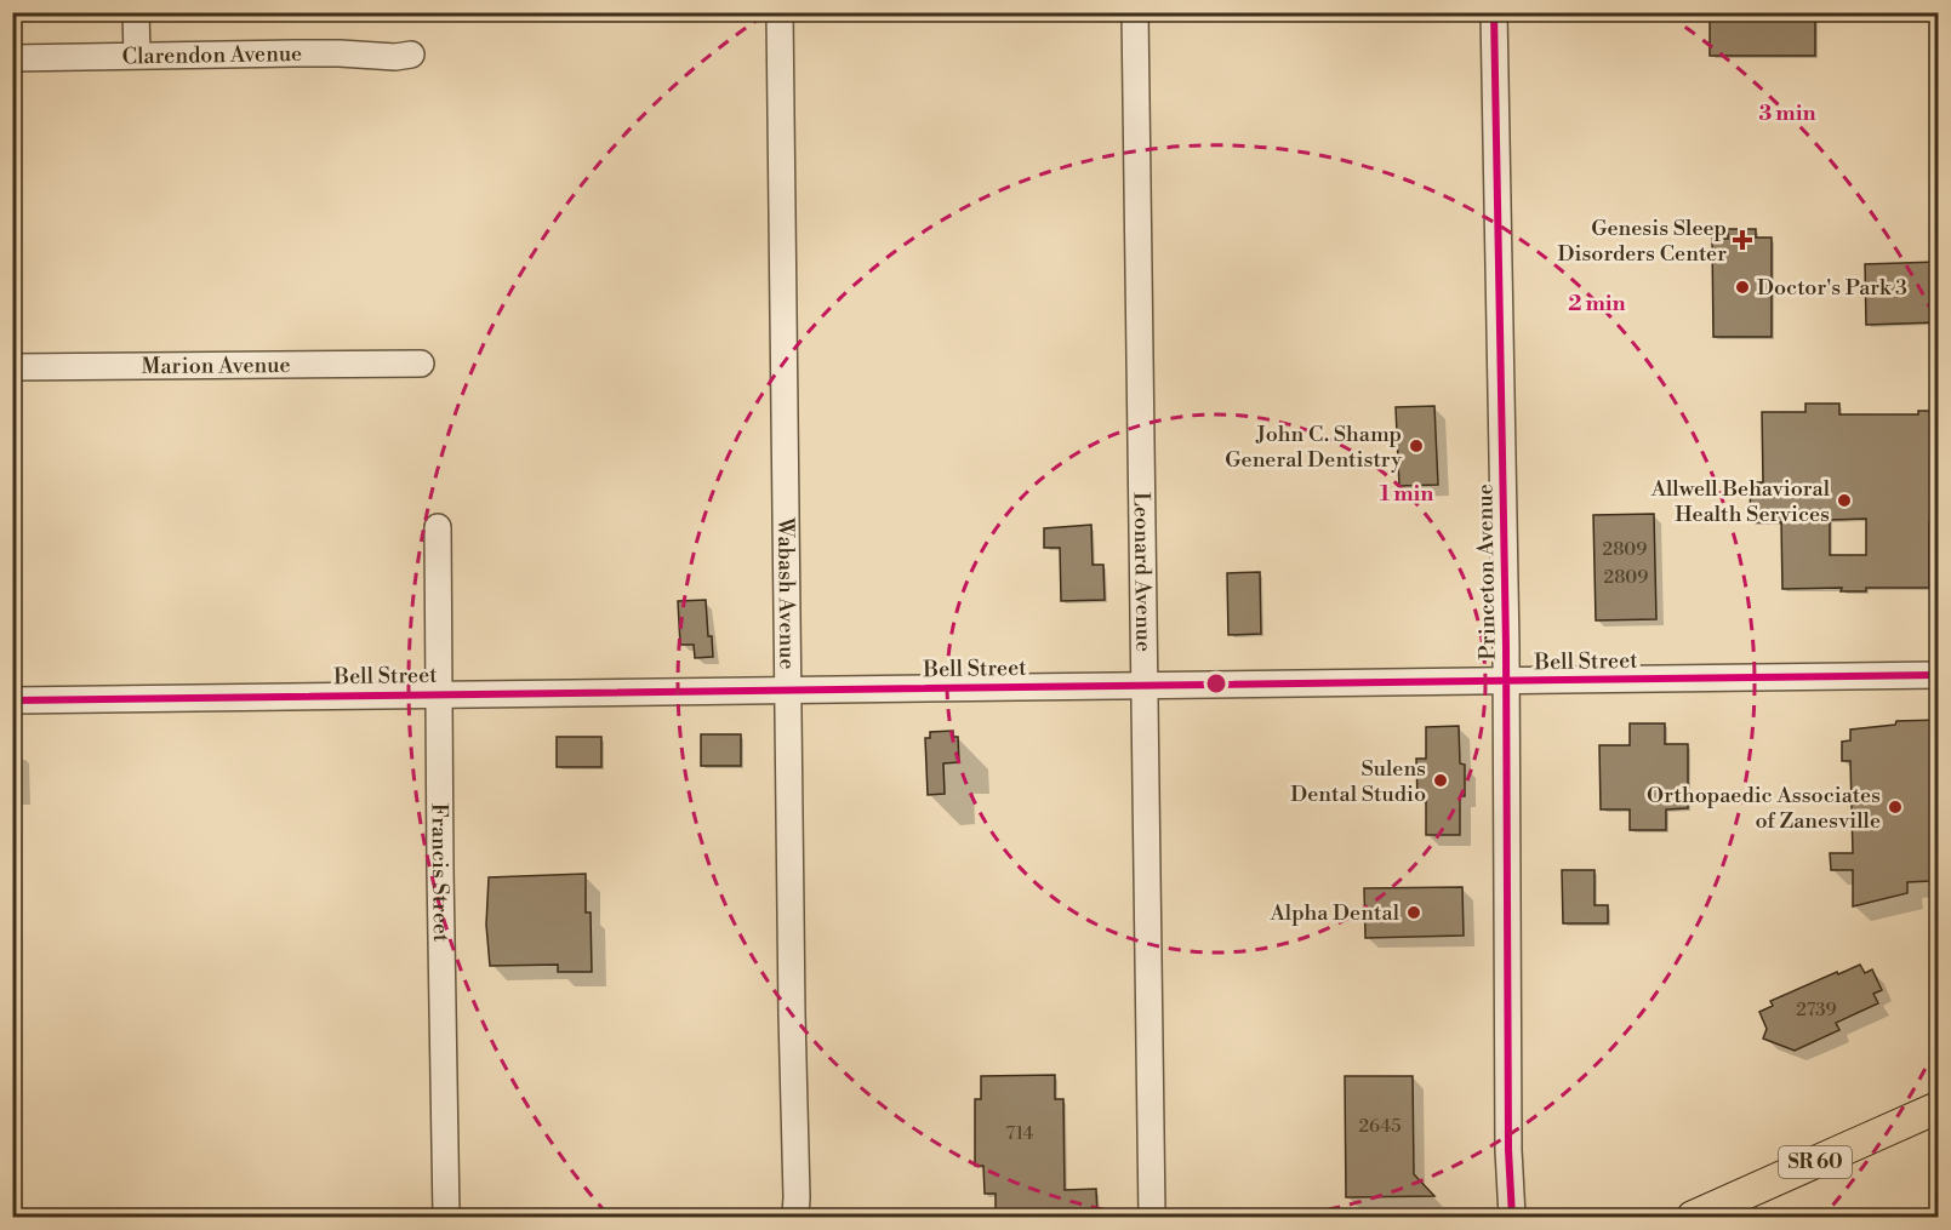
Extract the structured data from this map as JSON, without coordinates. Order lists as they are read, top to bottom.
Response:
{
  "streets": {
    "main road": ["SR 60"],
    "street": [
      "Clarendon Avenue",
      "Marion Avenue",
      "Leonard Avenue",
      "Princeton Avenue",
      "Wabash Avenue",
      "Bell Street",
      "Francis Street"
    ]
  },
  "crossings": [
    ["Leonard Avenue", "Bell Street"],
    ["Princeton Avenue", "Bell Street"],
    ["Wabash Avenue", "Bell Street"],
    ["Bell Street", "Francis Street"]
  ],
  "places": {
    "health": ["Genesis Sleep Disorders Center"],
    "other": [
      "Doctor's Park 3",
      "John C. Shamp General Dentistry",
      "Allwell Behavioral Health Services",
      "Sulens Dental Studio",
      "Orthopaedic Associates of Zanesville",
      "Alpha Dental"
    ]
  },
  "house_numbers": [
    "2809",
    "2809",
    "2739",
    "2645",
    "714"
  ],
  "rings": ["3 min", "2 min", "1 min"]
}
